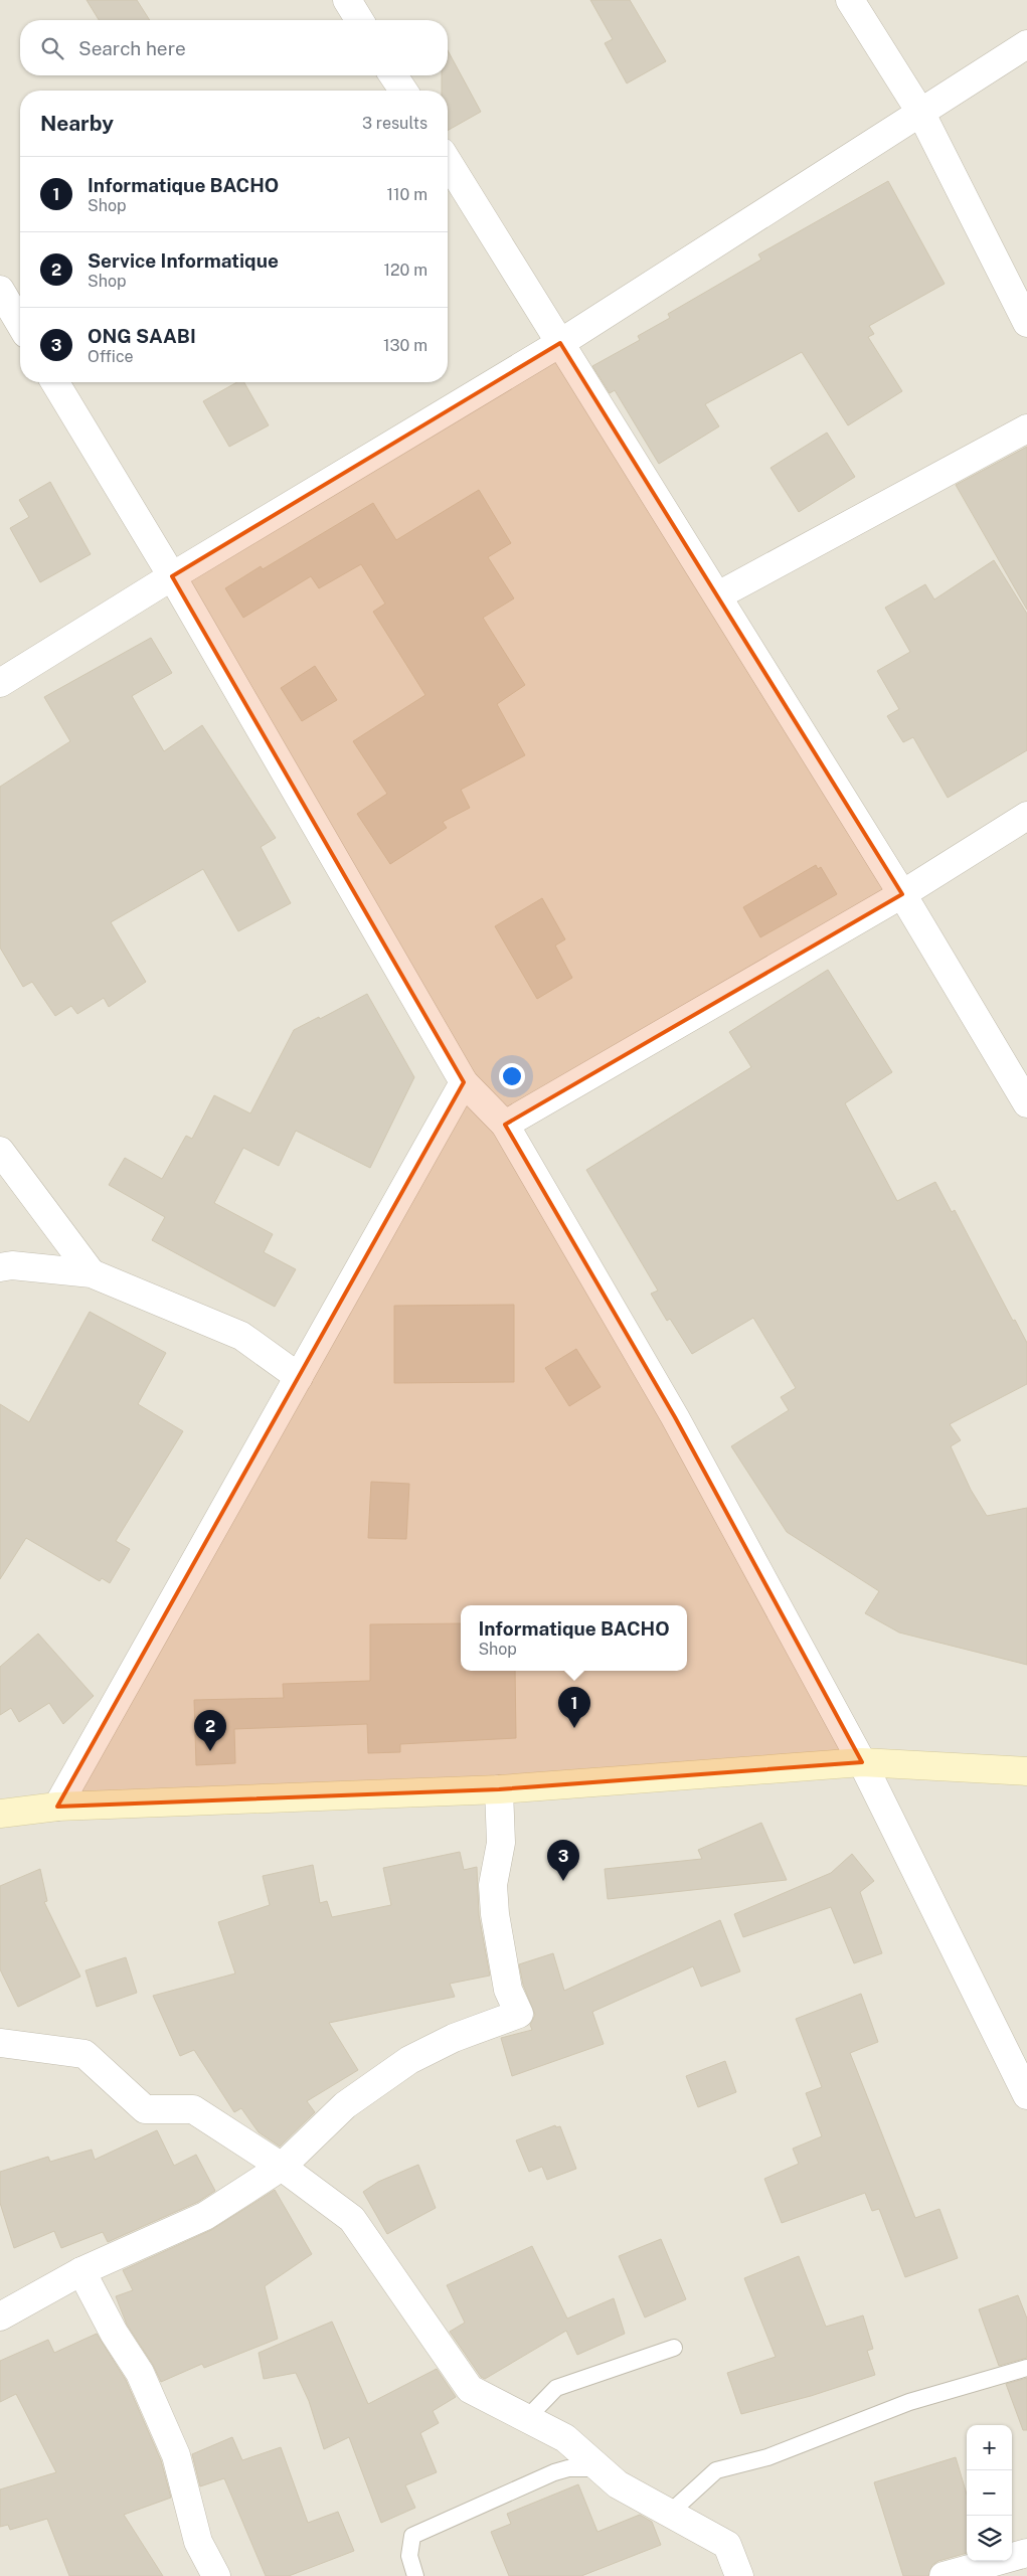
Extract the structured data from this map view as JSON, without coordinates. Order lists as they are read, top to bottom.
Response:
{
  "page": {
    "search": "Search here",
    "heading": ["Nearby", "3 results"],
    "list": [
      {
        "mark": "1",
        "name": "Informatique BACHO",
        "note": "Shop",
        "value": "110 m"
      },
      {
        "mark": "2",
        "name": "Service Informatique",
        "note": "Shop",
        "value": "120 m"
      },
      {
        "mark": "3",
        "name": "ONG SAABI",
        "note": "Office",
        "value": "130 m"
      }
    ],
    "popup": ["Informatique BACHO", "Shop"],
    "pins": ["1", "2", "3"],
    "map_buttons": ["+", "−"]
  }
}
